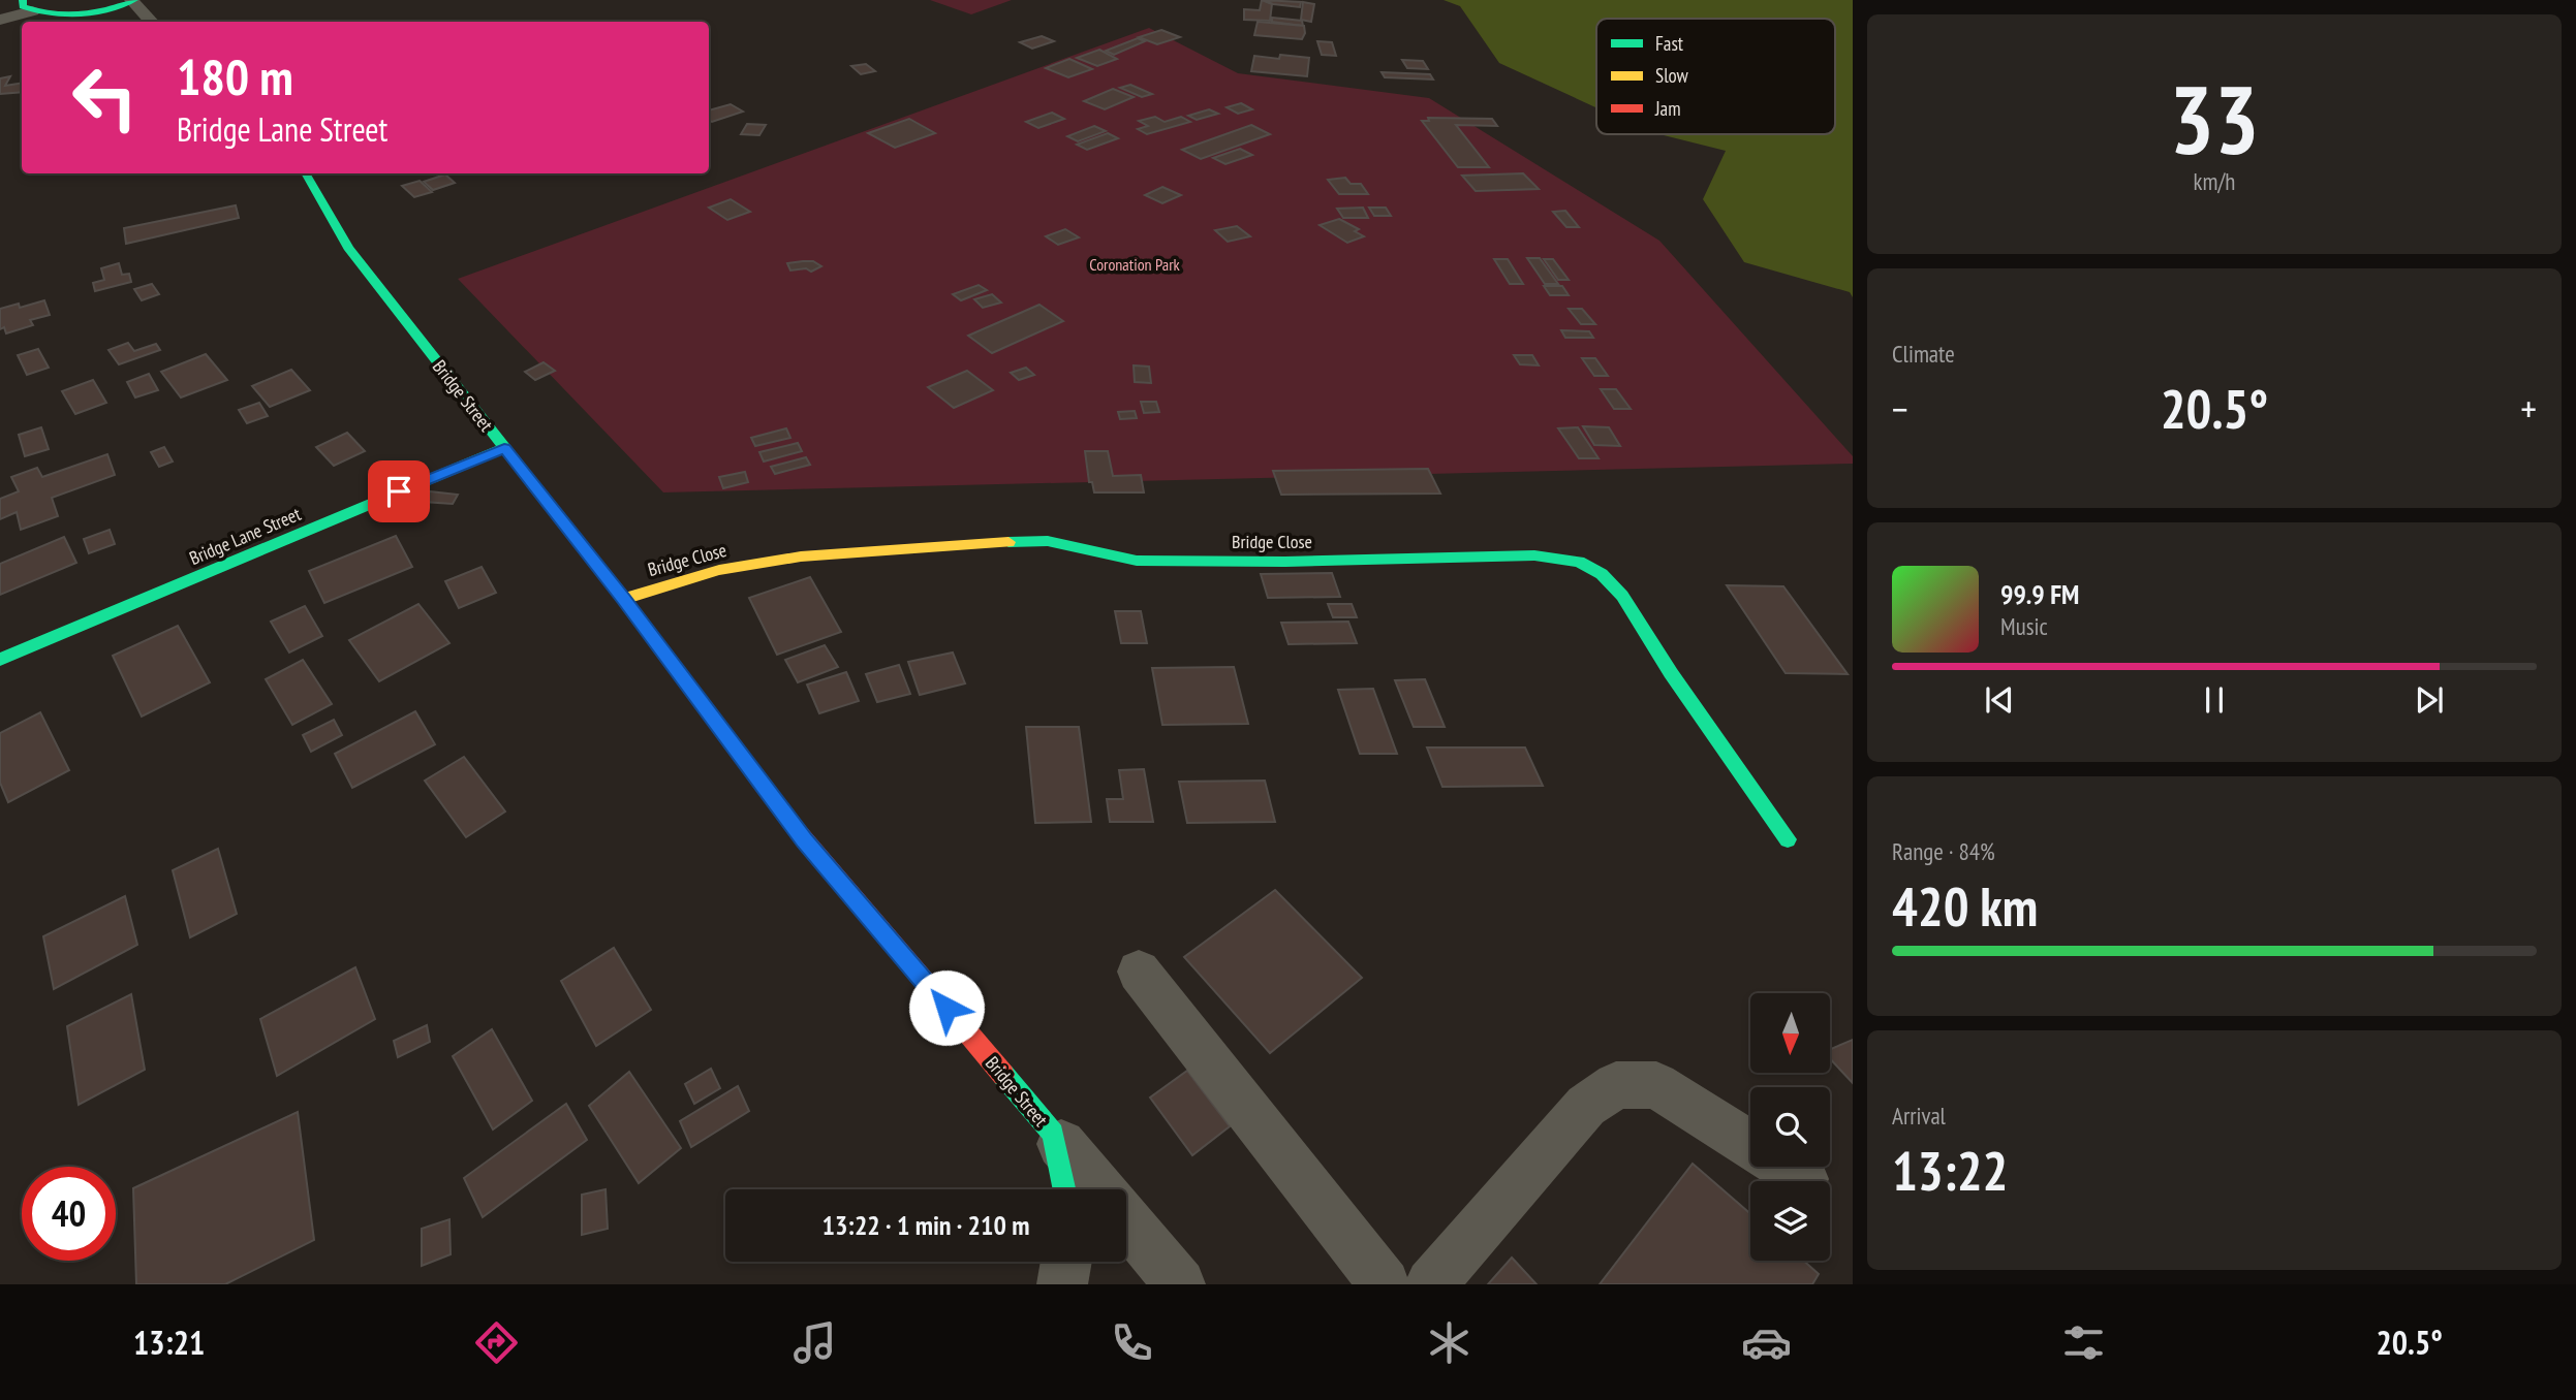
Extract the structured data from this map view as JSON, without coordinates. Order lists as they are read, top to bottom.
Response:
{
  "streets": {
    "street": ["Bridge Street", "Bridge Lane Street", "Bridge Close"]
  },
  "crossings": [
    ["Bridge Street", "Bridge Lane Street"],
    ["Bridge Street", "Bridge Close"]
  ],
  "parks": ["Coronation Park"],
  "legend": ["Fast", "Slow", "Jam"],
  "north": "bottom",
  "page": {
    "tile": [
      ["33", "km/h"],
      "Climate",
      ["Range · 84%", "420 km"],
      ["Arrival", "13:22"]
    ],
    "turn": ["180 m", "Bridge Lane Street"],
    "heat": ["−", "20.5°", "+"],
    "song": ["99.9 FM", "Music"],
    "limit": "40",
    "trip": "13:22 · 1 min · 210 m",
    "tabs": ["13:21", "20.5°"]
  }
}
